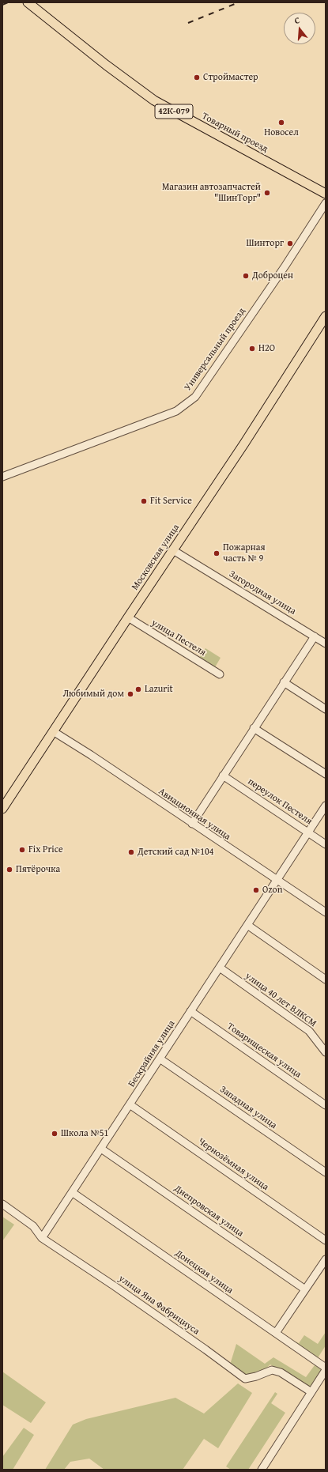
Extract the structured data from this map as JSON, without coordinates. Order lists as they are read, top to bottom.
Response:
{
  "streets": {
    "main road": ["42К-079", "Товарный проезд", "Московская улица"],
    "street": [
      "Универсальный проезд",
      "Загородная улица",
      "улица Пестеля",
      "переулок Пестеля",
      "Авиационная улица",
      "улица 40 лет ВЛКСМ",
      "Товарищеская улица",
      "Бескрайняя улица",
      "Западная улица",
      "Чернозёмная улица",
      "Днепровская улица",
      "Донецкая улица",
      "улица Яна Фабрициуса"
    ]
  },
  "crossings": [
    ["Московская улица", "Загородная улица"],
    ["Московская улица", "улица Пестеля"],
    ["Московская улица", "Авиационная улица"],
    ["переулок Пестеля", "Бескрайняя улица"],
    ["Авиационная улица", "Бескрайняя улица"],
    ["улица 40 лет ВЛКСМ", "Бескрайняя улица"],
    ["Товарищеская улица", "Бескрайняя улица"],
    ["Бескрайняя улица", "Западная улица"],
    ["Бескрайняя улица", "Чернозёмная улица"],
    ["Бескрайняя улица", "Днепровская улица"],
    ["Бескрайняя улица", "Донецкая улица"],
    ["Бескрайняя улица", "улица Яна Фабрициуса"]
  ],
  "places": [
    "Строймастер",
    "Новосел",
    "Магазин автозапчастей \"ШинТорг\"",
    "Шинторг",
    "Доброцен",
    "Н2О",
    "Fit Service",
    "Пожарная часть № 9",
    "Lazurit",
    "Любимый дом",
    "Fix Price",
    "Детский сад №104",
    "Пятёрочка",
    "Ozon",
    "Школа №51"
  ],
  "north": "top"
}
